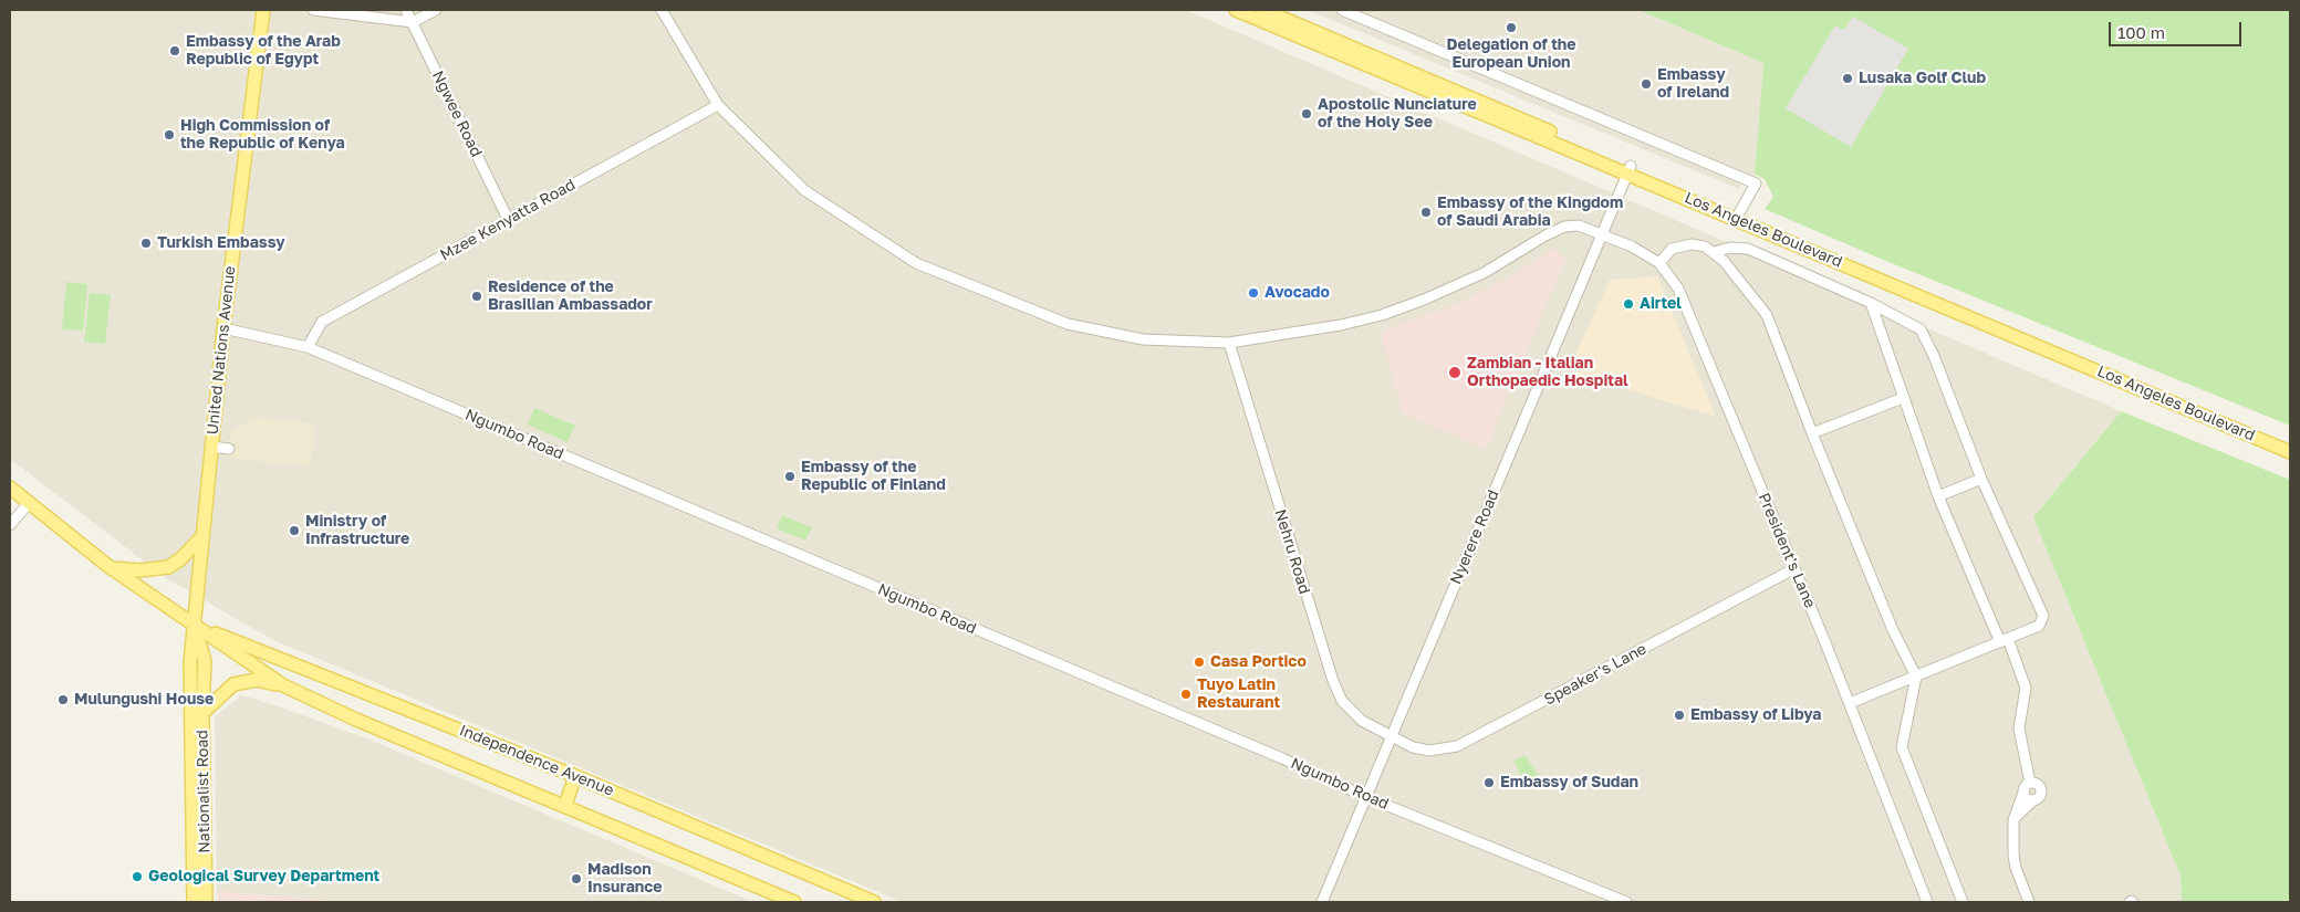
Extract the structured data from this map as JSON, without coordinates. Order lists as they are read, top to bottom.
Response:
{
  "streets": {
    "main road": [
      "Los Angeles Boulevard",
      "United Nations Avenue",
      "Independence Avenue",
      "Nationalist Road"
    ],
    "street": [
      "Ngwee Road",
      "Mzee Kenyatta Road",
      "Ngumbo Road",
      "Nyerere Road",
      "President's Lane",
      "Nehru Road",
      "Speaker's Lane"
    ]
  },
  "crossings": [
    ["Ngwee Road", "Mzee Kenyatta Road"],
    ["Mzee Kenyatta Road", "Ngumbo Road"],
    ["Mzee Kenyatta Road", "President's Lane"],
    ["Los Angeles Boulevard", "Nyerere Road"],
    ["United Nations Avenue", "Ngumbo Road"],
    ["United Nations Avenue", "Independence Avenue"],
    ["United Nations Avenue", "Nationalist Road"],
    ["Ngumbo Road", "Nyerere Road"],
    ["Nyerere Road", "President's Lane"],
    ["Nyerere Road", "Nehru Road"],
    ["Nyerere Road", "Speaker's Lane"],
    ["President's Lane", "Nehru Road"],
    ["President's Lane", "Speaker's Lane"],
    ["Nehru Road", "Speaker's Lane"],
    ["Independence Avenue", "Nationalist Road"]
  ],
  "places": [
    "Delegation of the European Union",
    "Embassy of the Arab Republic of Egypt",
    "Lusaka Golf Club",
    "Embassy of Ireland",
    "Apostolic Nunciature of the Holy See",
    "High Commission of the Republic of Kenya",
    "Embassy of the Kingdom of Saudi Arabia",
    "Turkish Embassy",
    "Avocado",
    "Residence of the Brasilian Ambassador",
    "Airtel",
    "Zambian - Italian Orthopaedic Hospital",
    "Embassy of the Republic of Finland",
    "Ministry of Infrastructure",
    "Casa Portico",
    "Tuyo Latin Restaurant",
    "Mulungushi House",
    "Embassy of Libya",
    "Embassy of Sudan",
    "Geological Survey Department",
    "Madison Insurance"
  ],
  "scale_bar": "100 m"
}
